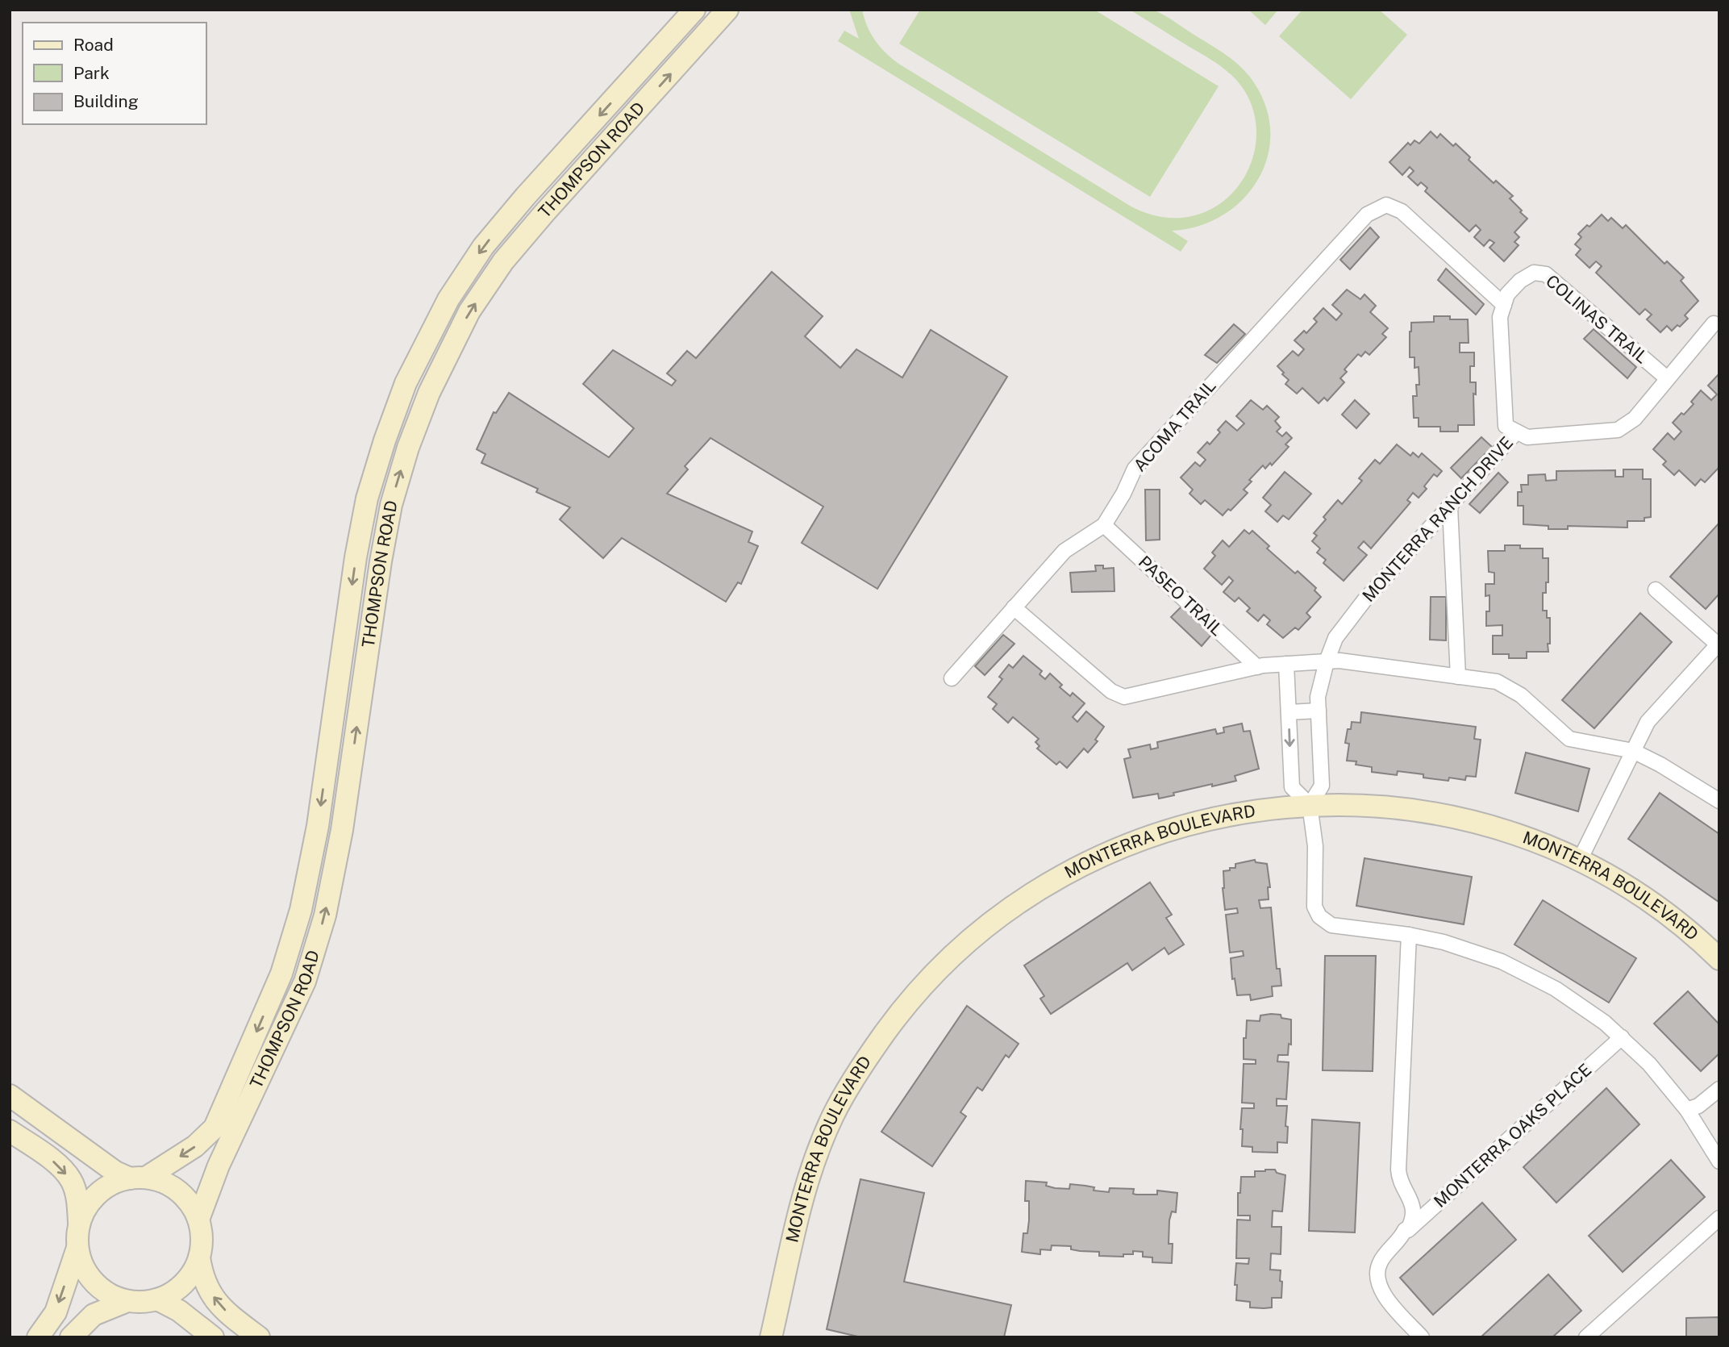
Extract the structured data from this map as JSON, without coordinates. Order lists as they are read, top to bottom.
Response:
{
  "streets": {
    "street": [
      "THOMPSON ROAD",
      "COLINAS TRAIL",
      "ACOMA TRAIL",
      "MONTERRA RANCH DRIVE",
      "PASEO TRAIL",
      "MONTERRA BOULEVARD",
      "MONTERRA OAKS PLACE"
    ]
  },
  "crossings": [
    ["COLINAS TRAIL", "ACOMA TRAIL"],
    ["COLINAS TRAIL", "MONTERRA RANCH DRIVE"],
    ["ACOMA TRAIL", "PASEO TRAIL"],
    ["MONTERRA RANCH DRIVE", "MONTERRA BOULEVARD"]
  ],
  "legend": ["Road", "Park", "Building"]
}
